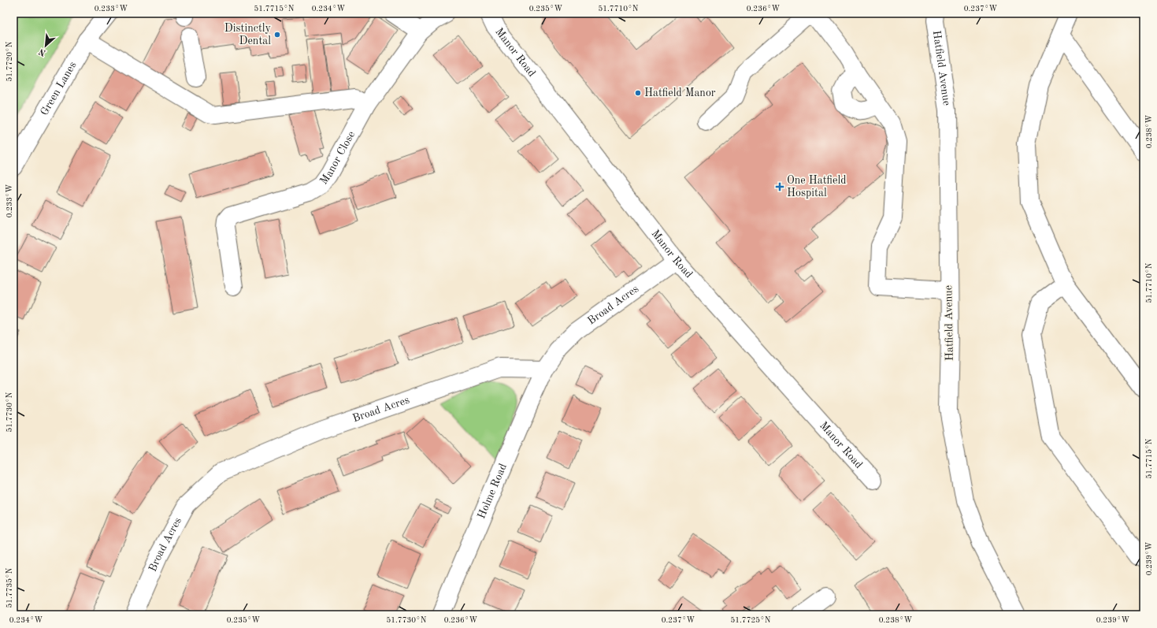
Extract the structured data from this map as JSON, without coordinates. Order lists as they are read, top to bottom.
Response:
{
  "streets": {
    "street": [
      "Manor Road",
      "Hatfield Avenue",
      "Green Lanes",
      "Manor Close",
      "Broad Acres",
      "Holme Road"
    ]
  },
  "crossings": [
    ["Manor Road", "Broad Acres"],
    ["Broad Acres", "Holme Road"]
  ],
  "places": {
    "other": ["Distinctly Dental", "Hatfield Manor"],
    "health": ["One Hatfield Hospital"]
  },
  "north": "bottom left",
  "coordinates": [
    "0.233°W",
    "51.7715°N",
    "0.234°W",
    "0.235°W",
    "51.7710°N",
    "0.236°W",
    "0.237°W",
    "51.7720°N",
    "0.238°W",
    "51.7730°N",
    "0.239°W",
    "51.7735°N",
    "51.7725°N"
  ]
}
